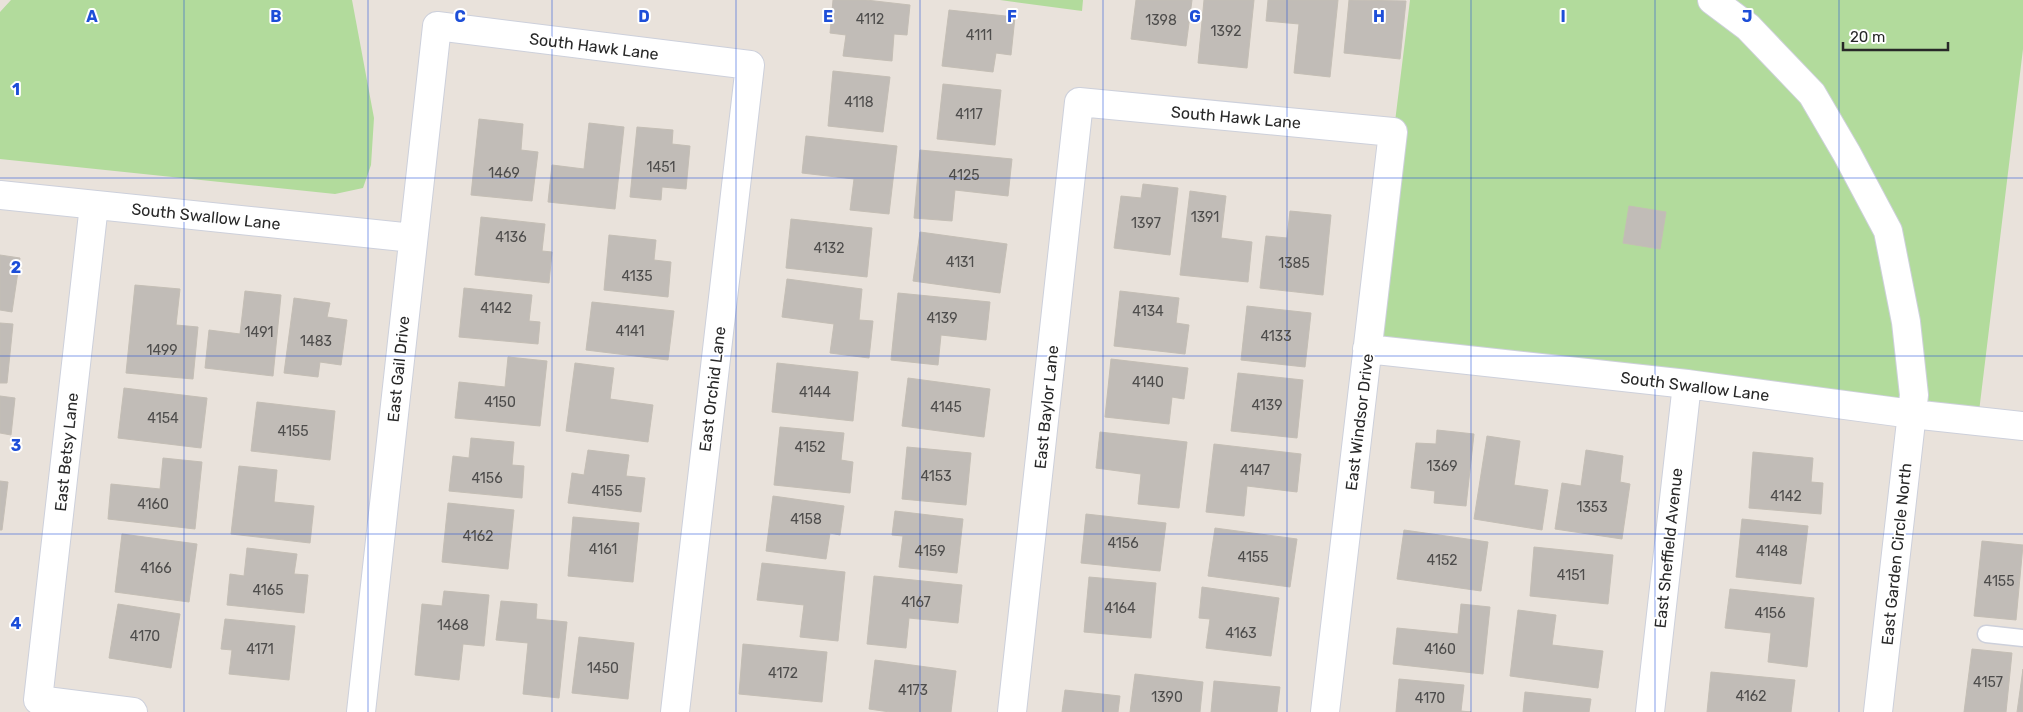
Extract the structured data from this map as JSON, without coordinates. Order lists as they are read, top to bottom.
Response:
{
  "streets": {
    "street": [
      "South Hawk Lane",
      "South Swallow Lane",
      "East Gail Drive",
      "East Orchid Lane",
      "East Baylor Lane",
      "East Windsor Drive",
      "East Betsy Lane",
      "East Sheffield Avenue",
      "East Garden Circle North"
    ]
  },
  "crossings": [
    ["South Hawk Lane", "East Gail Drive"],
    ["South Hawk Lane", "East Orchid Lane"],
    ["South Hawk Lane", "East Baylor Lane"],
    ["South Hawk Lane", "East Windsor Drive"],
    ["South Swallow Lane", "East Gail Drive"],
    ["South Swallow Lane", "East Windsor Drive"],
    ["South Swallow Lane", "East Betsy Lane"],
    ["South Swallow Lane", "East Sheffield Avenue"],
    ["South Swallow Lane", "East Garden Circle North"]
  ],
  "house_numbers": [
    "4112",
    "1398",
    "1392",
    "4111",
    "4118",
    "4117",
    "1451",
    "1469",
    "4125",
    "1391",
    "1397",
    "4136",
    "4132",
    "4131",
    "1385",
    "4135",
    "4142",
    "4134",
    "4139",
    "4141",
    "1491",
    "4133",
    "1483",
    "1499",
    "4140",
    "4144",
    "4150",
    "4139",
    "4145",
    "4154",
    "4155",
    "4152",
    "1369",
    "4147",
    "4153",
    "4156",
    "4155",
    "4142",
    "4160",
    "1353",
    "4158",
    "4162",
    "4156",
    "4161",
    "4159",
    "4148",
    "4155",
    "4152",
    "4166",
    "4151",
    "4155",
    "4165",
    "4167",
    "4164",
    "4156",
    "1468",
    "4163",
    "4170",
    "4171",
    "4160",
    "1450",
    "4172",
    "4157",
    "4173",
    "4162",
    "1390",
    "4170"
  ],
  "scale_bar": "20 m",
  "grid": {
    "columns": [
      "A",
      "B",
      "C",
      "D",
      "E",
      "F",
      "G",
      "H",
      "I",
      "J"
    ],
    "rows": [
      "1",
      "2",
      "3",
      "4"
    ]
  }
}
